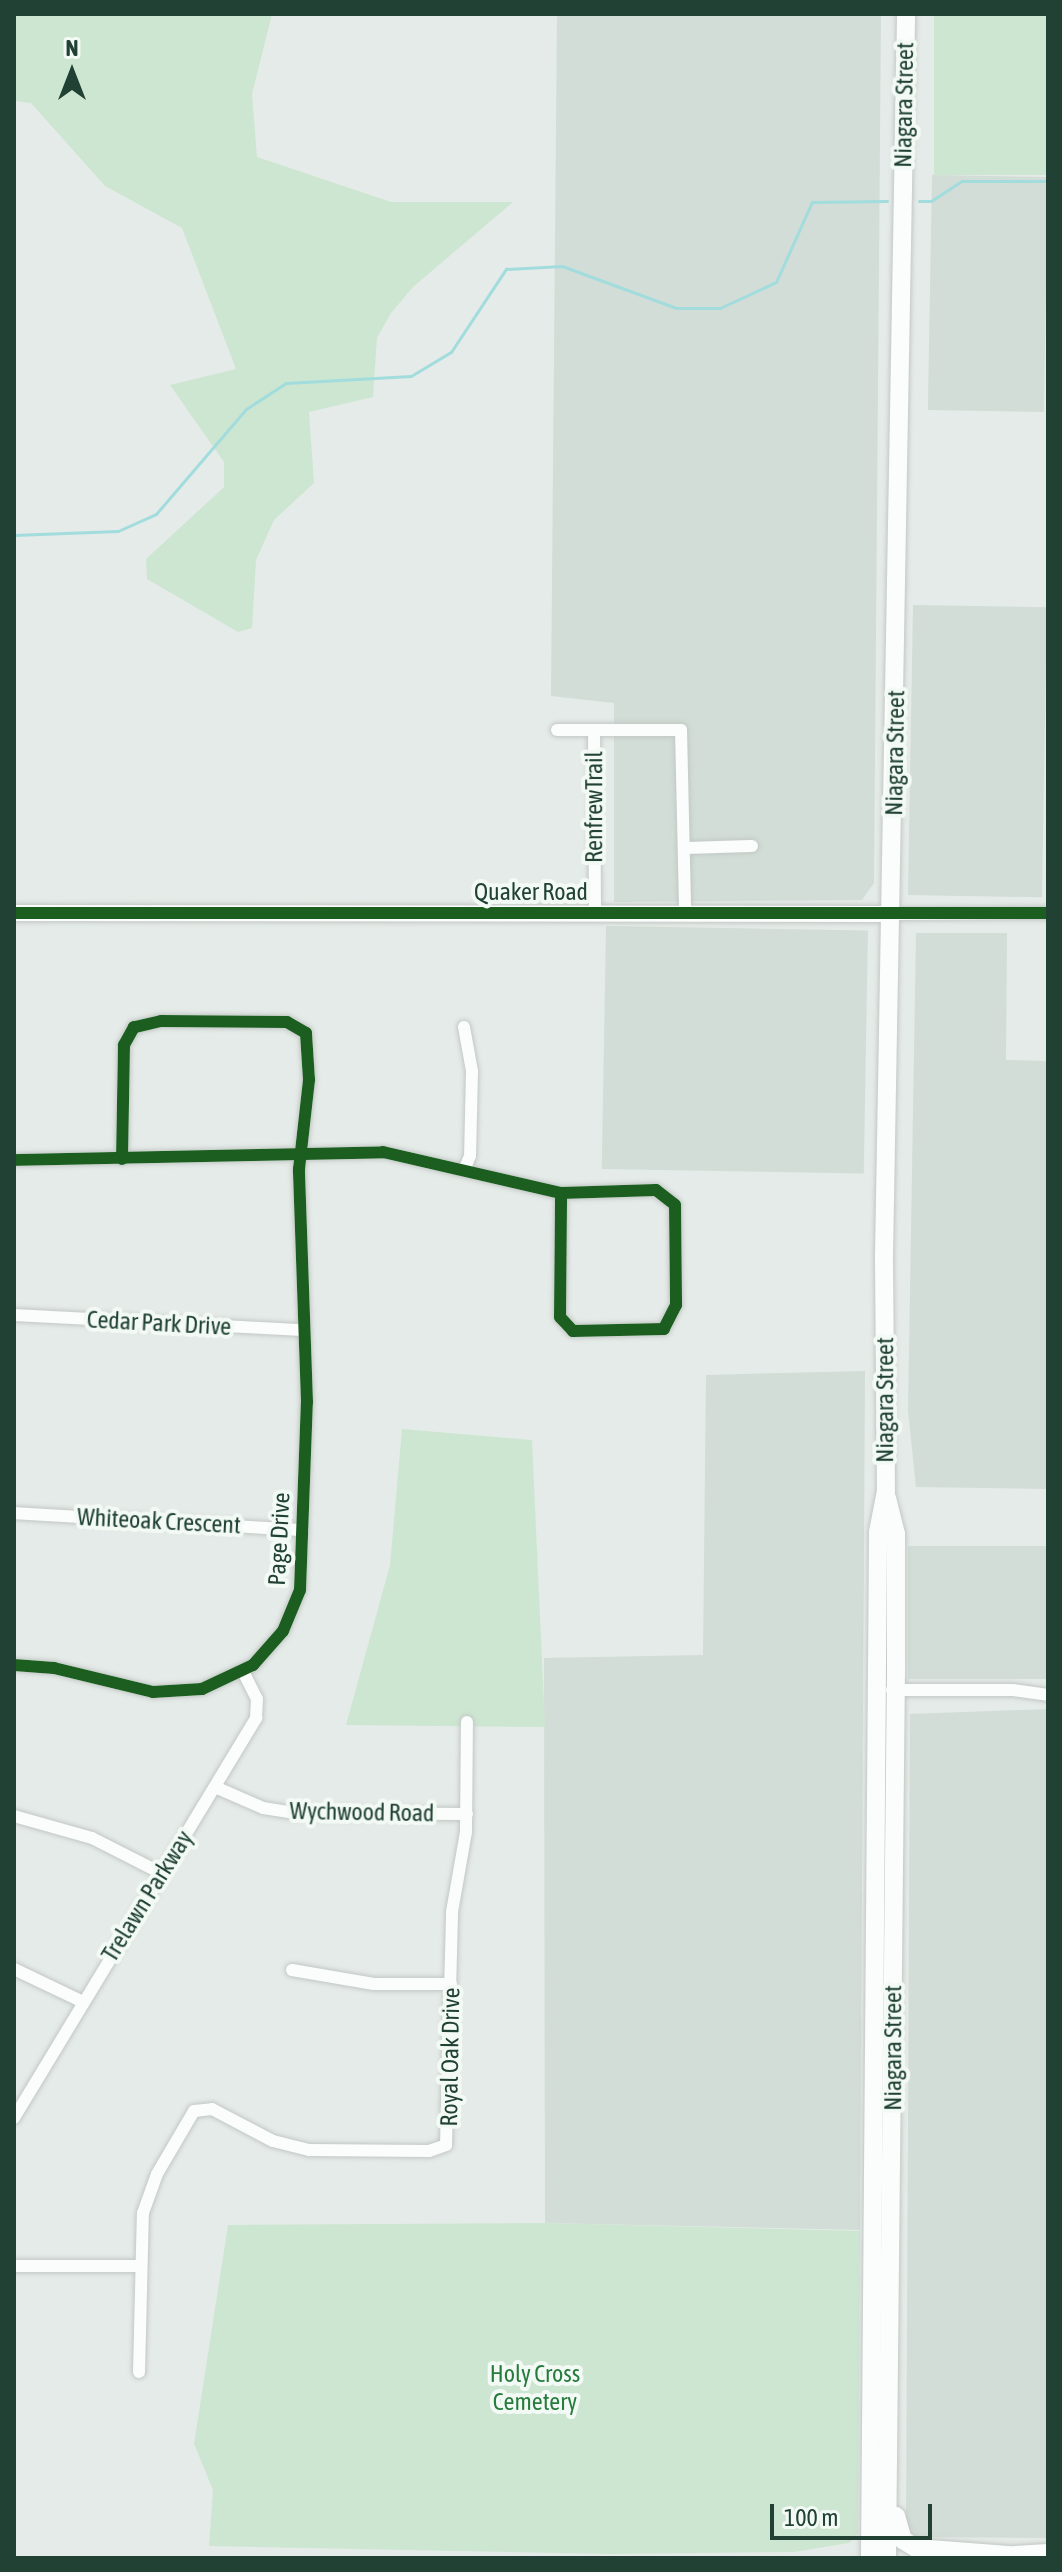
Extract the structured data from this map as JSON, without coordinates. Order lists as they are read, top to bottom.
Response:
{
  "streets": {
    "main road": ["Niagara Street"],
    "street": [
      "RenfrewTrail",
      "Quaker Road",
      "Cedar Park Drive",
      "Whiteoak Crescent",
      "Page Drive",
      "Wychwood Road",
      "Trelawn Parkway",
      "Royal Oak Drive"
    ]
  },
  "crossings": [
    ["Niagara Street", "Quaker Road"],
    ["RenfrewTrail", "Quaker Road"],
    ["Cedar Park Drive", "Page Drive"],
    ["Whiteoak Crescent", "Page Drive"],
    ["Page Drive", "Trelawn Parkway"],
    ["Wychwood Road", "Trelawn Parkway"],
    ["Wychwood Road", "Royal Oak Drive"]
  ],
  "parks": ["Holy Cross Cemetery"],
  "scale_bar": "100 m",
  "north": "top"
}
